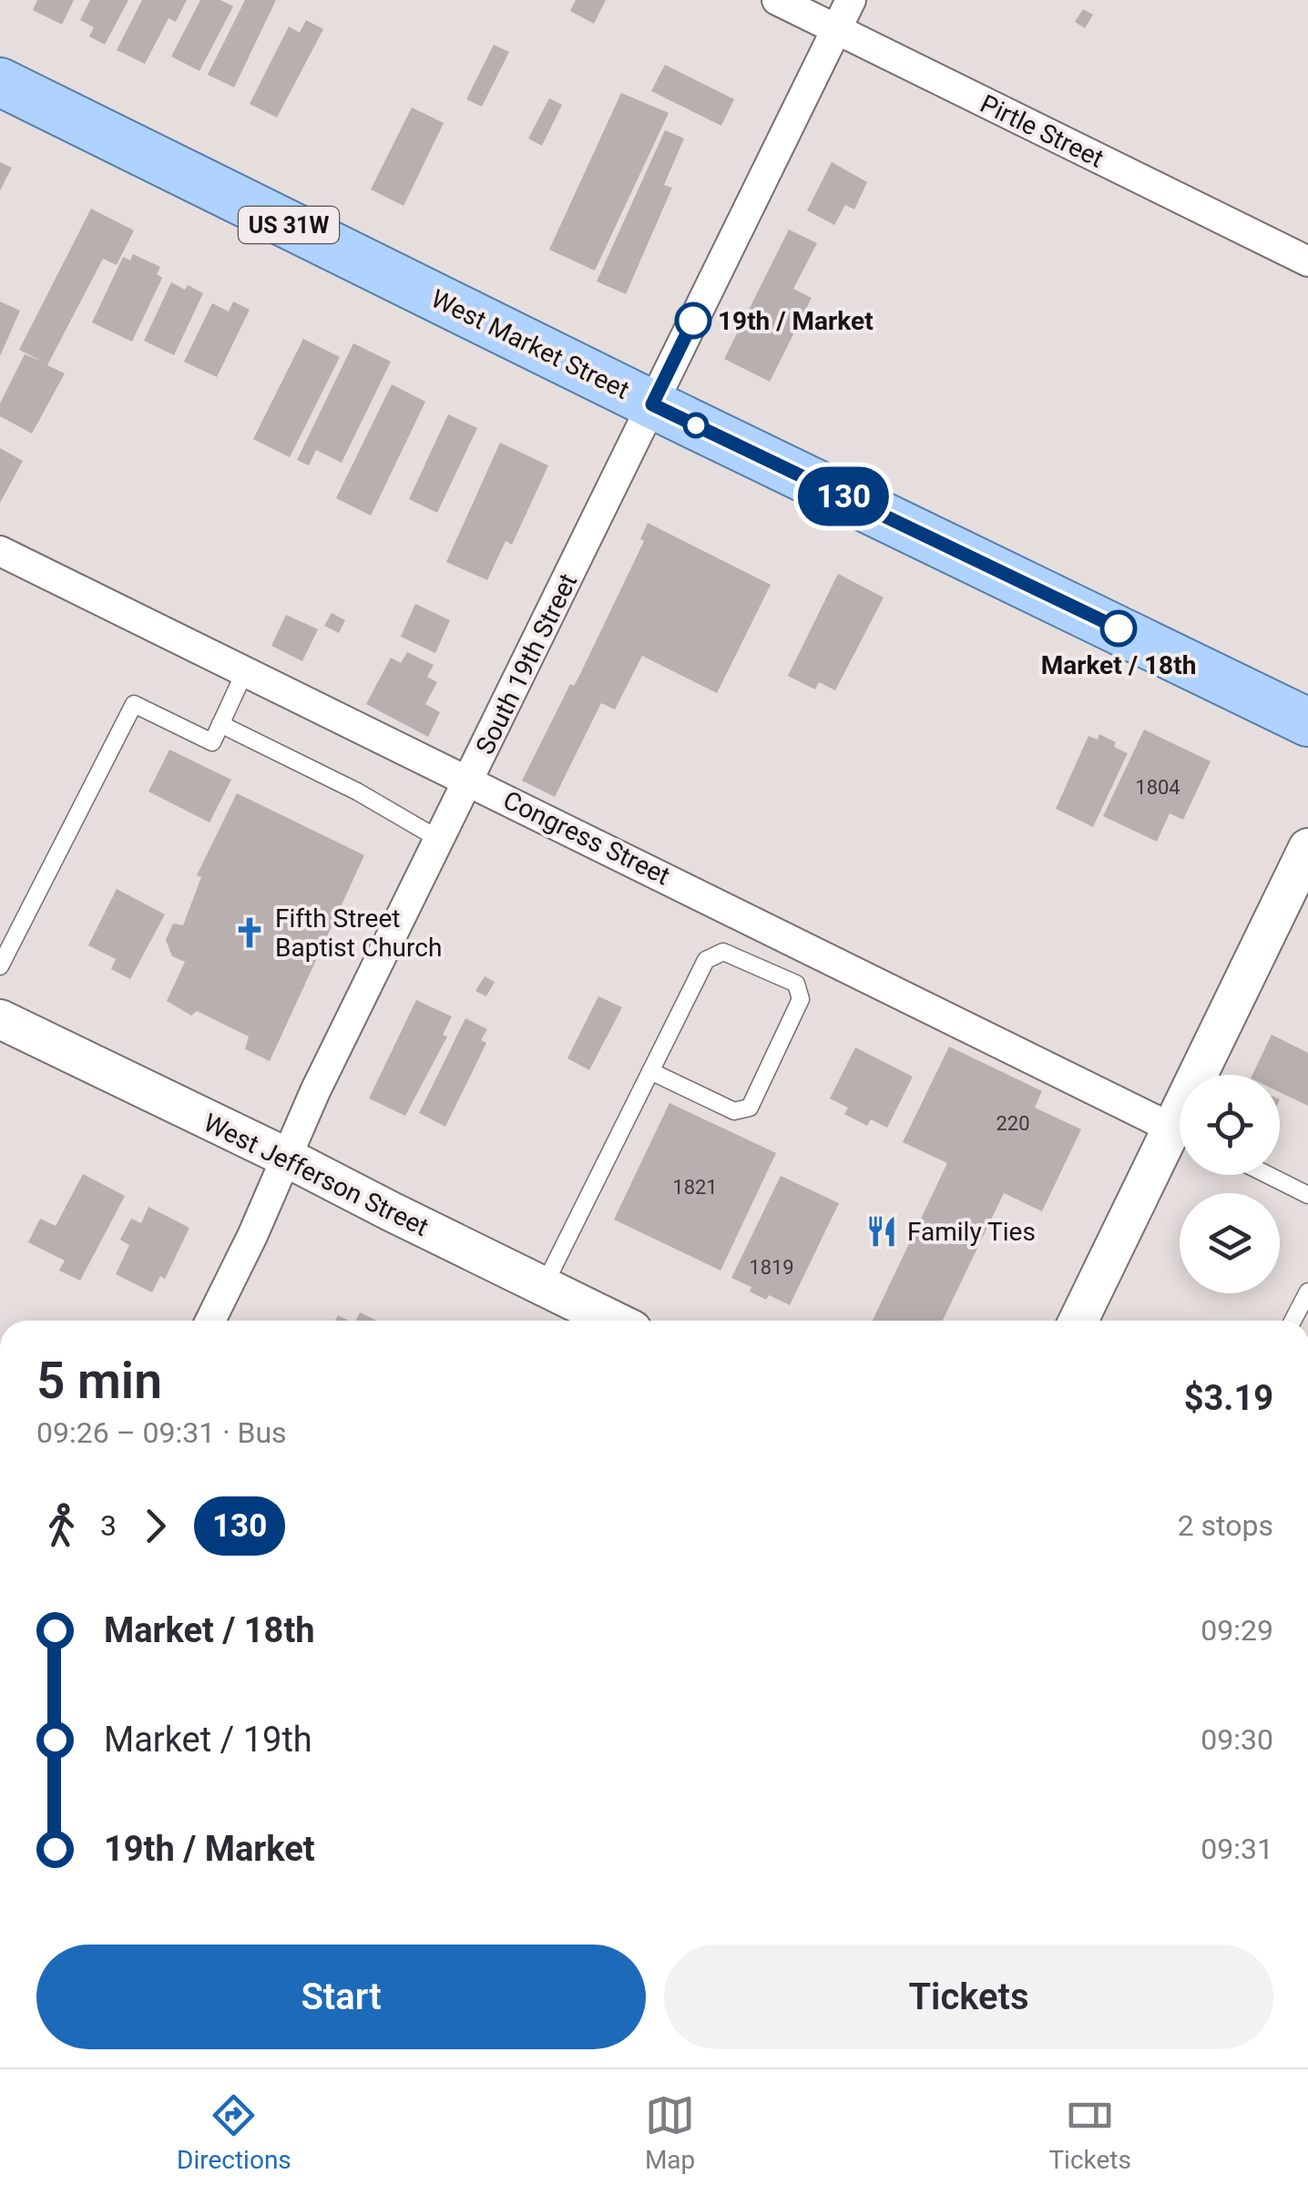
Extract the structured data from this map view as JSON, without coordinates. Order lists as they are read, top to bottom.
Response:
{
  "streets": {
    "main road": ["US 31W", "West Market Street"],
    "street": [
      "Pirtle Street",
      "South 19th Street",
      "Congress Street",
      "West Jefferson Street"
    ]
  },
  "crossings": [
    ["Pirtle Street", "South 19th Street"],
    ["West Market Street", "South 19th Street"],
    ["South 19th Street", "Congress Street"],
    ["South 19th Street", "West Jefferson Street"]
  ],
  "places": {
    "other": ["19th / Market", "Market / 18th"],
    "church": ["Fifth Street Baptist Church"],
    "restaurant": ["Family Ties"]
  },
  "lines": ["bus line 130"],
  "house_numbers": [
    "1804",
    "220",
    "1821",
    "1819"
  ],
  "page": {
    "on_map": "130",
    "heading": ["5 min", "09:26 – 09:31 · Bus", "$3.19"],
    "legs": ["3", "130", "2 stops"],
    "list": [
      {
        "name": "Market / 18th",
        "value": "09:29"
      },
      {
        "name": "Market / 19th",
        "value": "09:30"
      },
      {
        "name": "19th / Market",
        "value": "09:31"
      }
    ],
    "buttons": ["Start", "Tickets"],
    "tabs": ["Directions", "Map", "Tickets"]
  }
}
